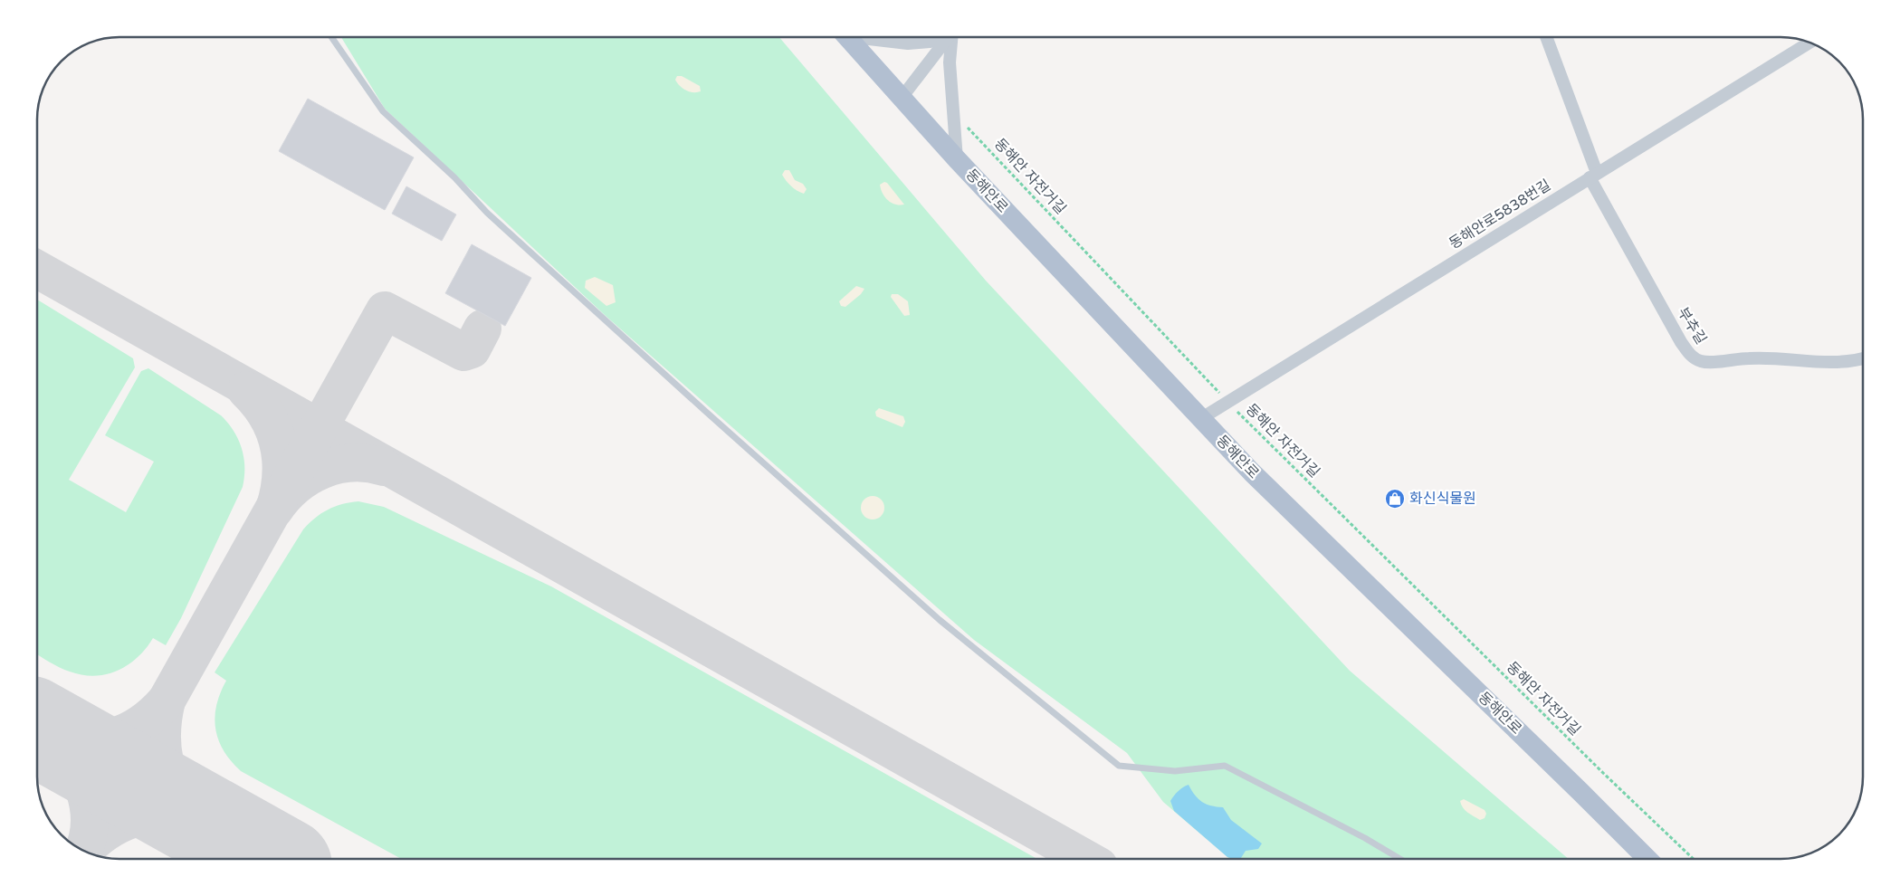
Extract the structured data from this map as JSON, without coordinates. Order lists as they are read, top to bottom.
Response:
{
  "streets": {
    "main road": ["동해안로"],
    "street": ["동해안로5838번길", "부추길"],
    "path": ["동해안 자전거길"]
  },
  "crossings": [
    ["동해안 자전거길", "동해안로5838번길"],
    ["동해안로", "동해안로5838번길"],
    ["동해안로5838번길", "부추길"]
  ],
  "places": {
    "shop": ["화신식물원"]
  }
}
